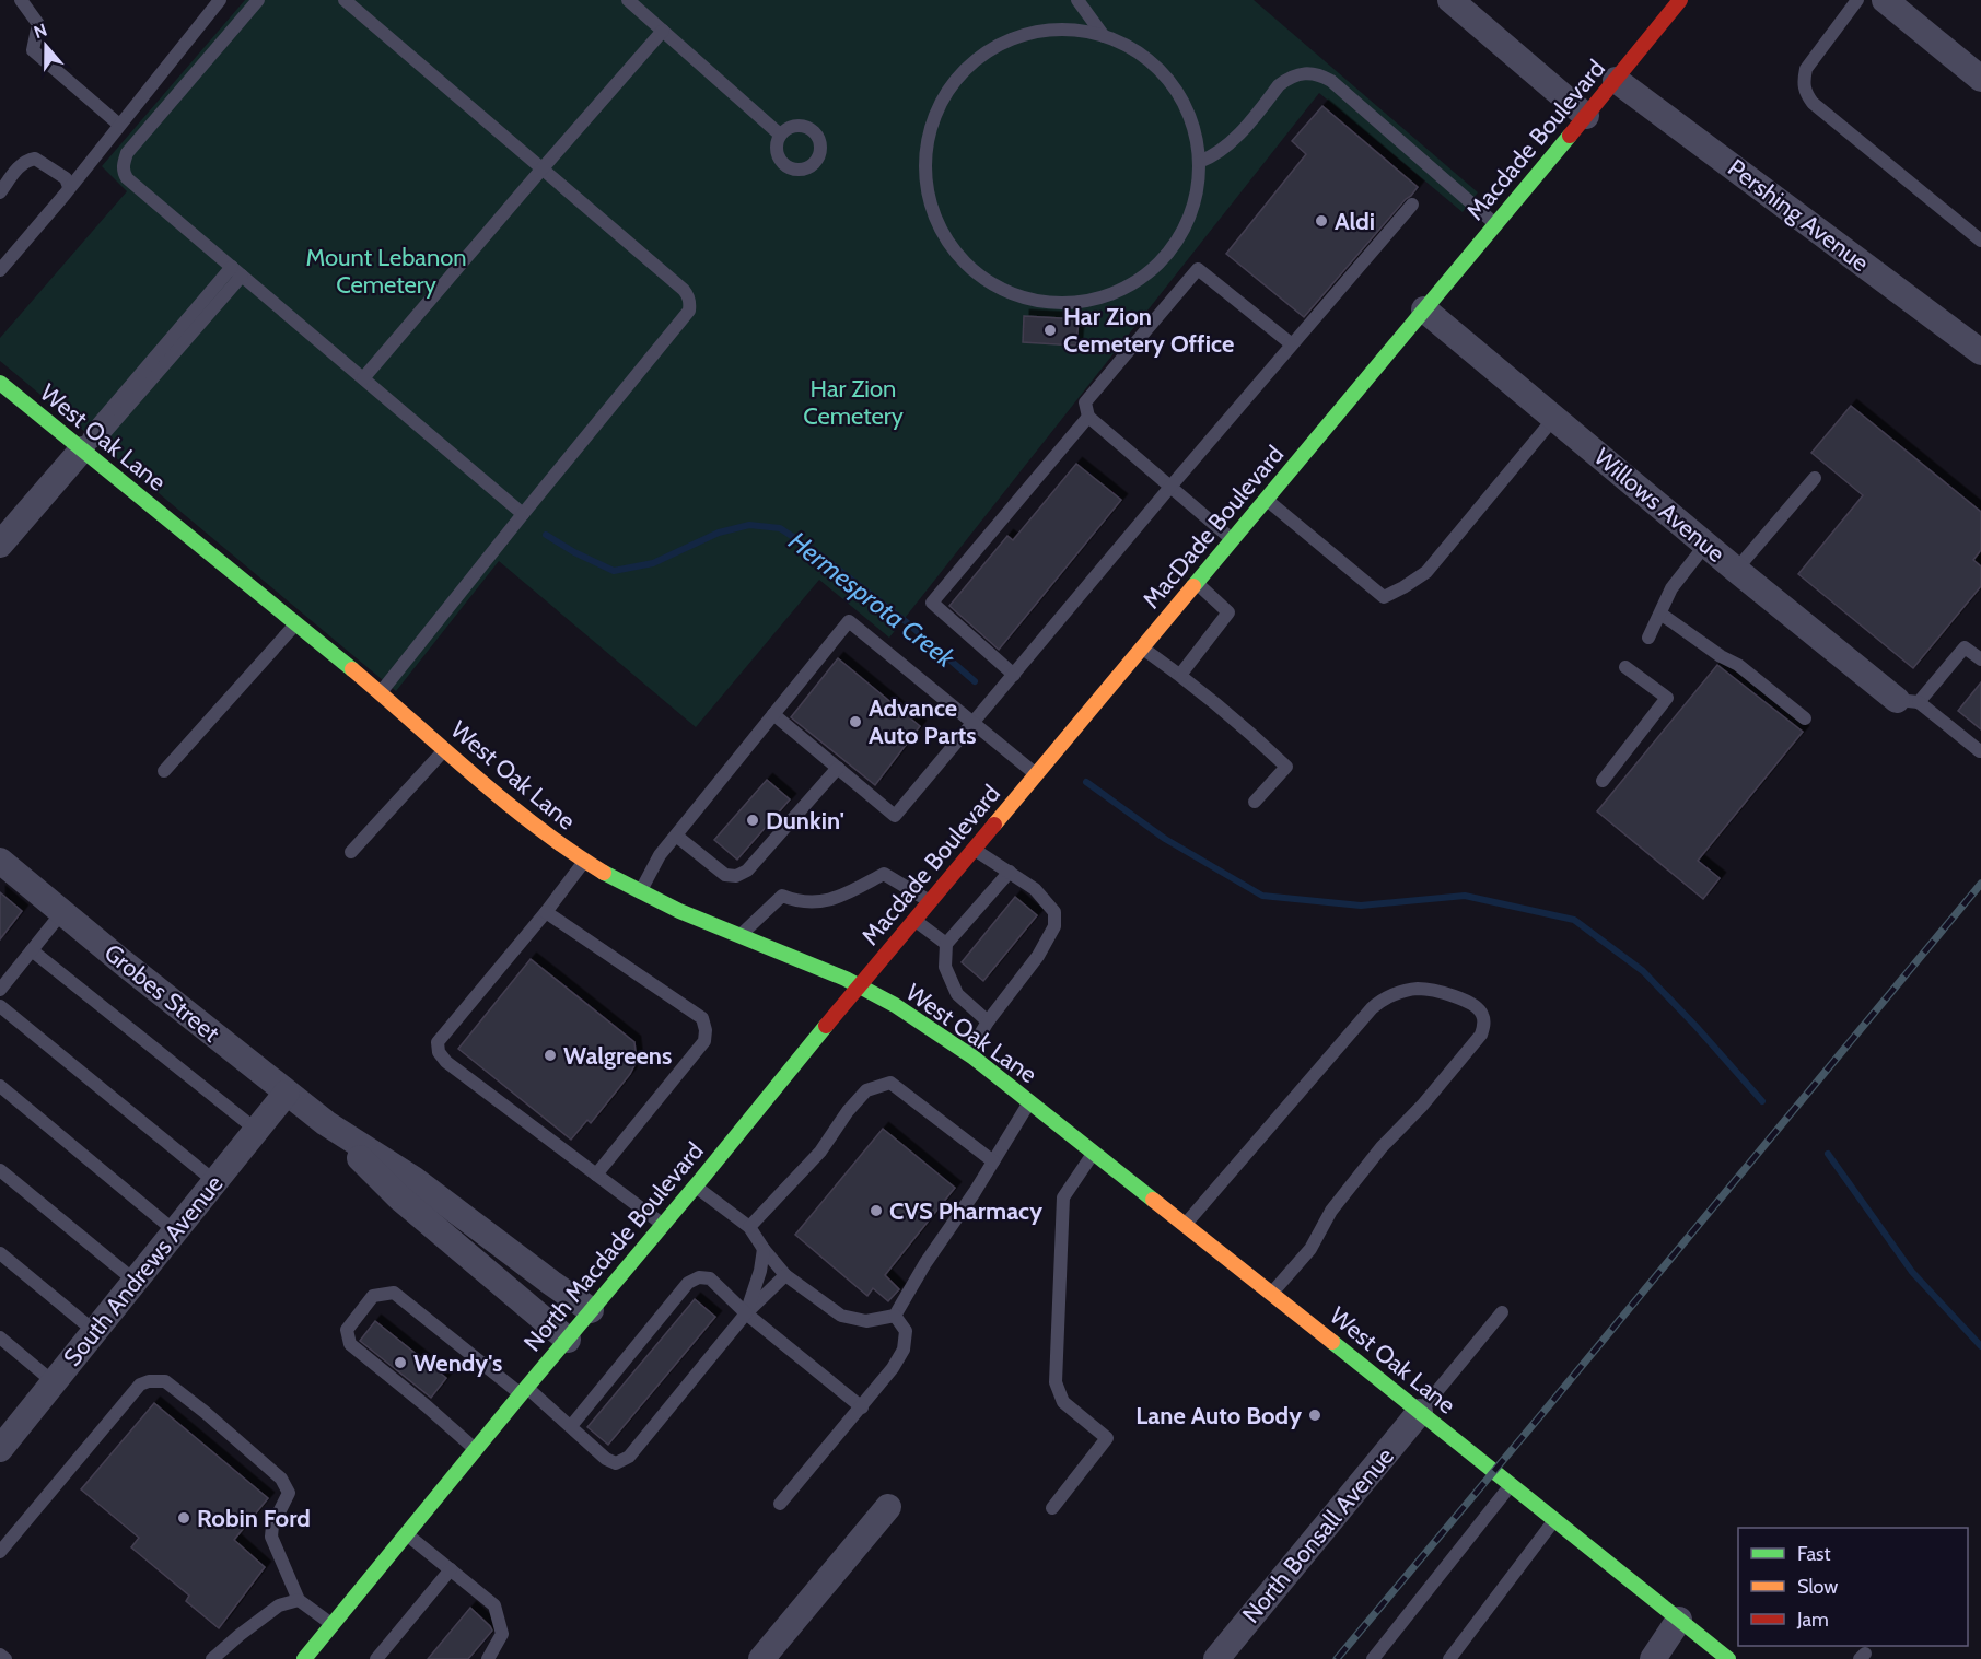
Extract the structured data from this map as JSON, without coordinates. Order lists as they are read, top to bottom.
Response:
{
  "streets": {
    "main road": [
      "Macdade Boulevard",
      "West Oak Lane",
      "MacDade Boulevard",
      "North Macdade Boulevard"
    ],
    "street": [
      "Pershing Avenue",
      "Willows Avenue",
      "Grobes Street",
      "South Andrews Avenue",
      "North Bonsall Avenue"
    ]
  },
  "crossings": [
    ["Macdade Boulevard", "Pershing Avenue"],
    ["Macdade Boulevard", "West Oak Lane"],
    ["Macdade Boulevard", "Willows Avenue"],
    ["Macdade Boulevard", "MacDade Boulevard"],
    ["Macdade Boulevard", "North Macdade Boulevard"],
    ["West Oak Lane", "North Macdade Boulevard"],
    ["West Oak Lane", "North Bonsall Avenue"],
    ["Willows Avenue", "MacDade Boulevard"],
    ["Grobes Street", "North Macdade Boulevard"],
    ["Grobes Street", "South Andrews Avenue"]
  ],
  "water": ["Hermesprota Creek"],
  "parks": ["Mount Lebanon Cemetery", "Har Zion Cemetery"],
  "places": [
    "Aldi",
    "Har Zion Cemetery Office",
    "Advance Auto Parts",
    "Dunkin'",
    "Walgreens",
    "CVS Pharmacy",
    "Wendy's",
    "Lane Auto Body",
    "Robin Ford"
  ],
  "legend": ["Fast", "Slow", "Jam"],
  "north": "top"
}
